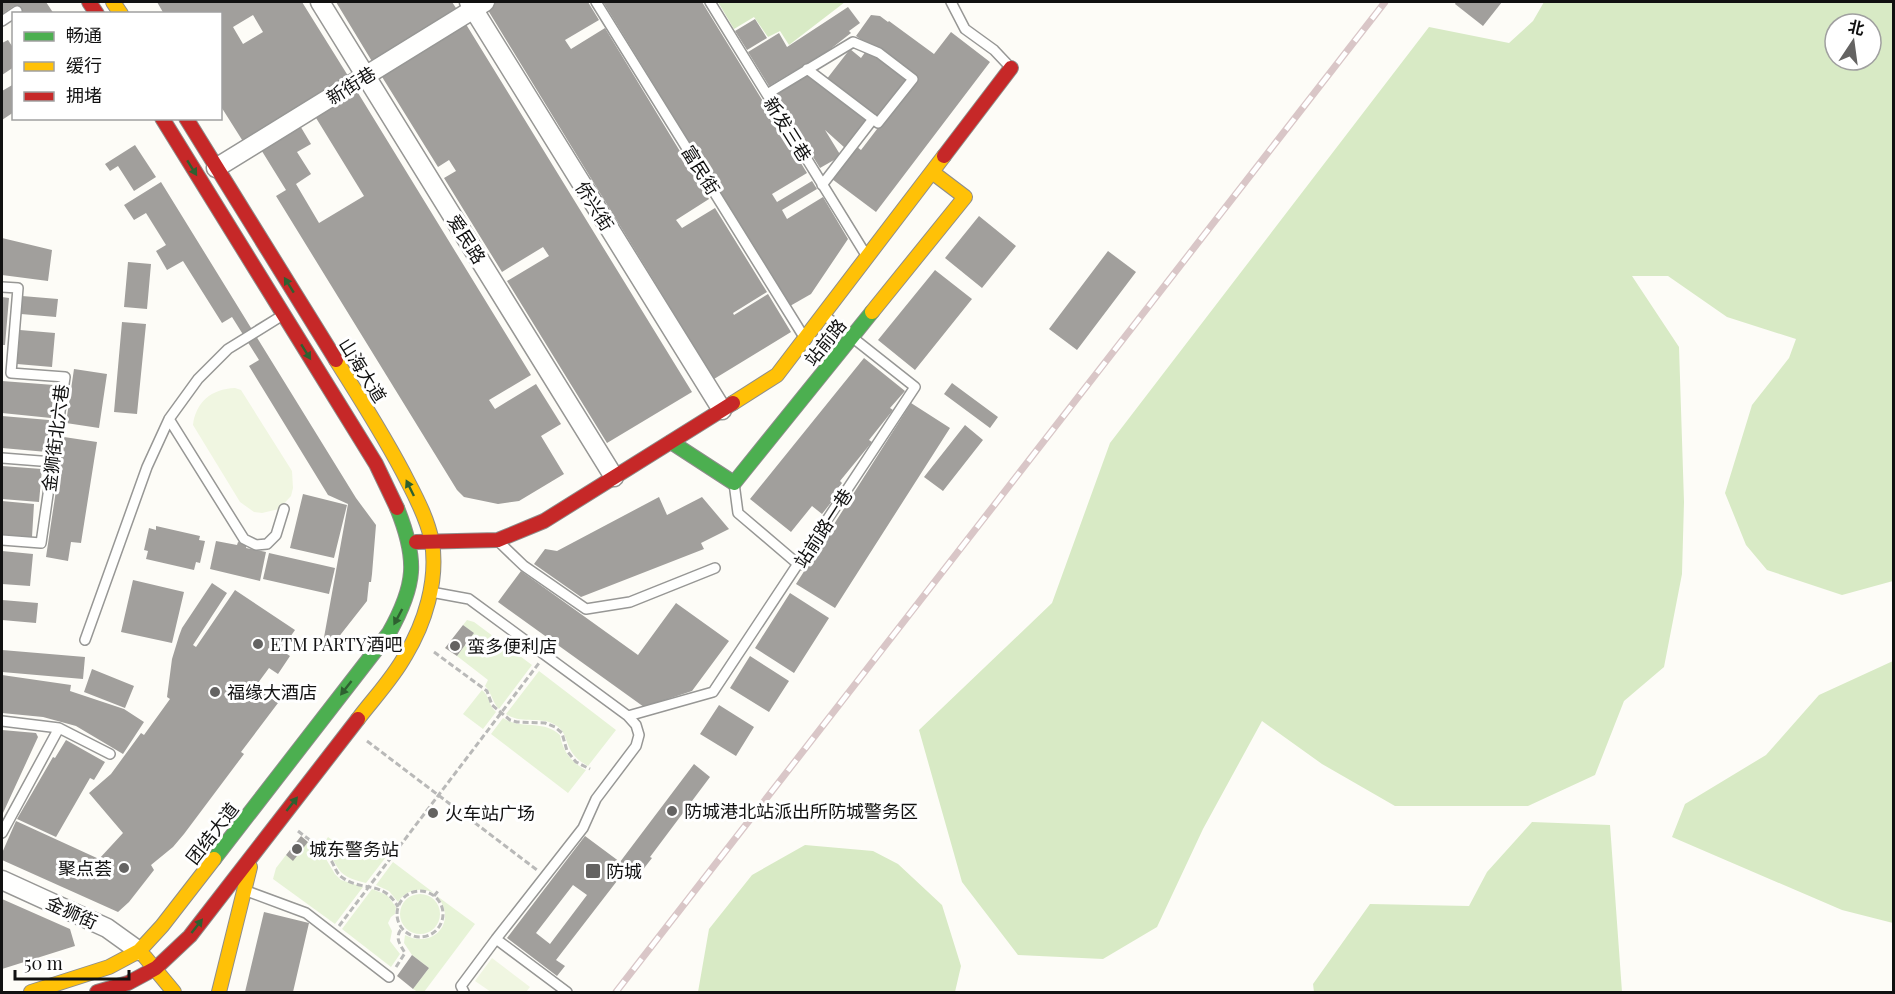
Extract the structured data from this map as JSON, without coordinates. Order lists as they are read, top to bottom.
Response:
{
  "streets": {
    "main road": ["站前路", "山海大道", "团结大道"],
    "street": [
      "新街巷",
      "侨兴街",
      "爱民路",
      "金狮街"
    ],
    "lane": [
      "新发三巷",
      "富民街",
      "金狮街北六巷",
      "站前路一巷"
    ]
  },
  "crossings": [
    ["新街巷", "侨兴街"],
    ["新街巷", "爱民路"],
    ["新街巷", "山海大道"],
    ["新发三巷", "站前路"],
    ["富民街", "站前路"],
    ["侨兴街", "站前路"],
    ["爱民路", "站前路"],
    ["站前路", "山海大道"],
    ["站前路", "站前路一巷"],
    ["团结大道", "金狮街"]
  ],
  "one_way": ["山海大道", "团结大道"],
  "places": {
    "other": [
      "ETM PARTY酒吧",
      "蛮多便利店",
      "福缘大酒店",
      "防城港北站派出所防城警务区",
      "火车站广场",
      "城东警务站",
      "聚点荟"
    ],
    "transit": ["防城"]
  },
  "legend": ["畅通", "缓行", "拥堵"],
  "scale_bar": "50 m",
  "north": "top"
}
